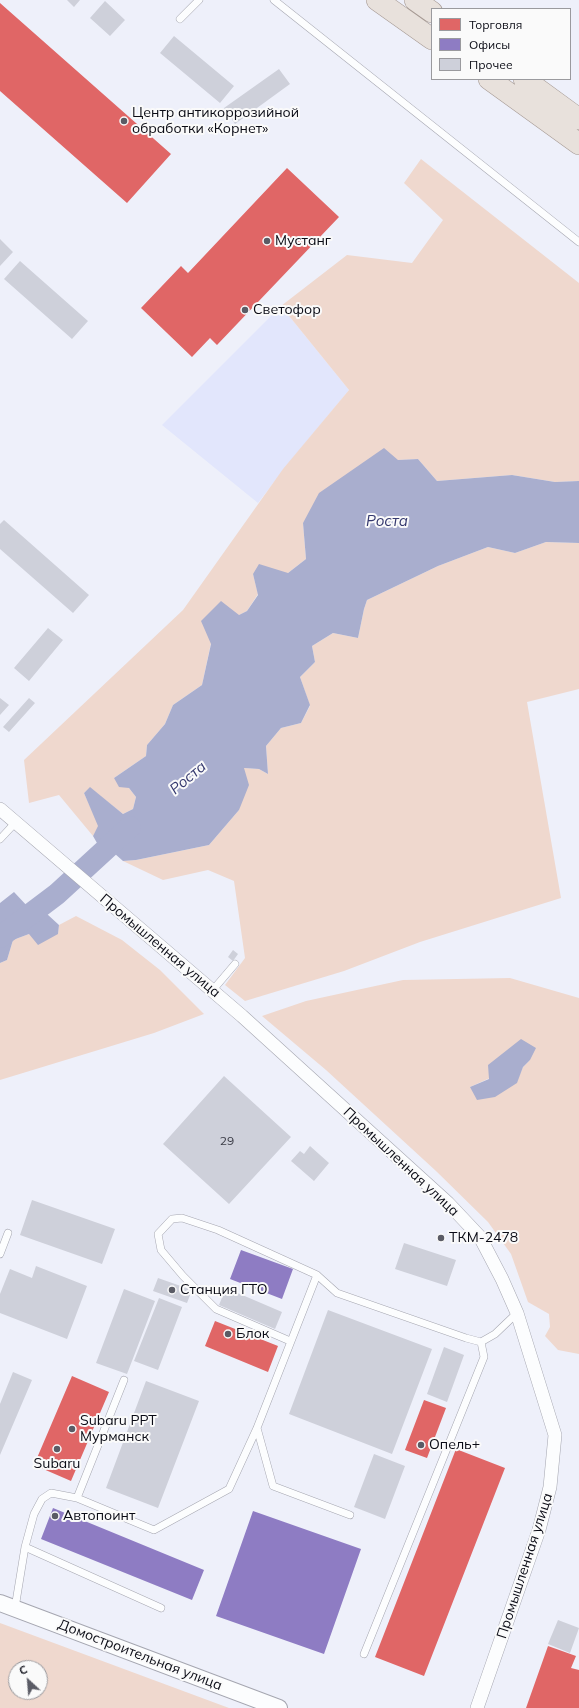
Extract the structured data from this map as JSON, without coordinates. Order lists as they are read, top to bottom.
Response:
{
  "streets": {
    "street": ["Промышленная улица", "Домостроительная улица"]
  },
  "water": ["Роста"],
  "places": [
    "Центр антикоррозийной обработки «Корнет»",
    "Мустанг",
    "Светофор",
    "ТКМ-2478",
    "Станция ГТО",
    "Блок",
    "Subaru РРТ Мурманск",
    "Опель+",
    "Subaru",
    "Автопоинт"
  ],
  "house_numbers": ["29"],
  "legend": ["Торговля", "Офисы", "Прочее"],
  "north": "top left"
}
